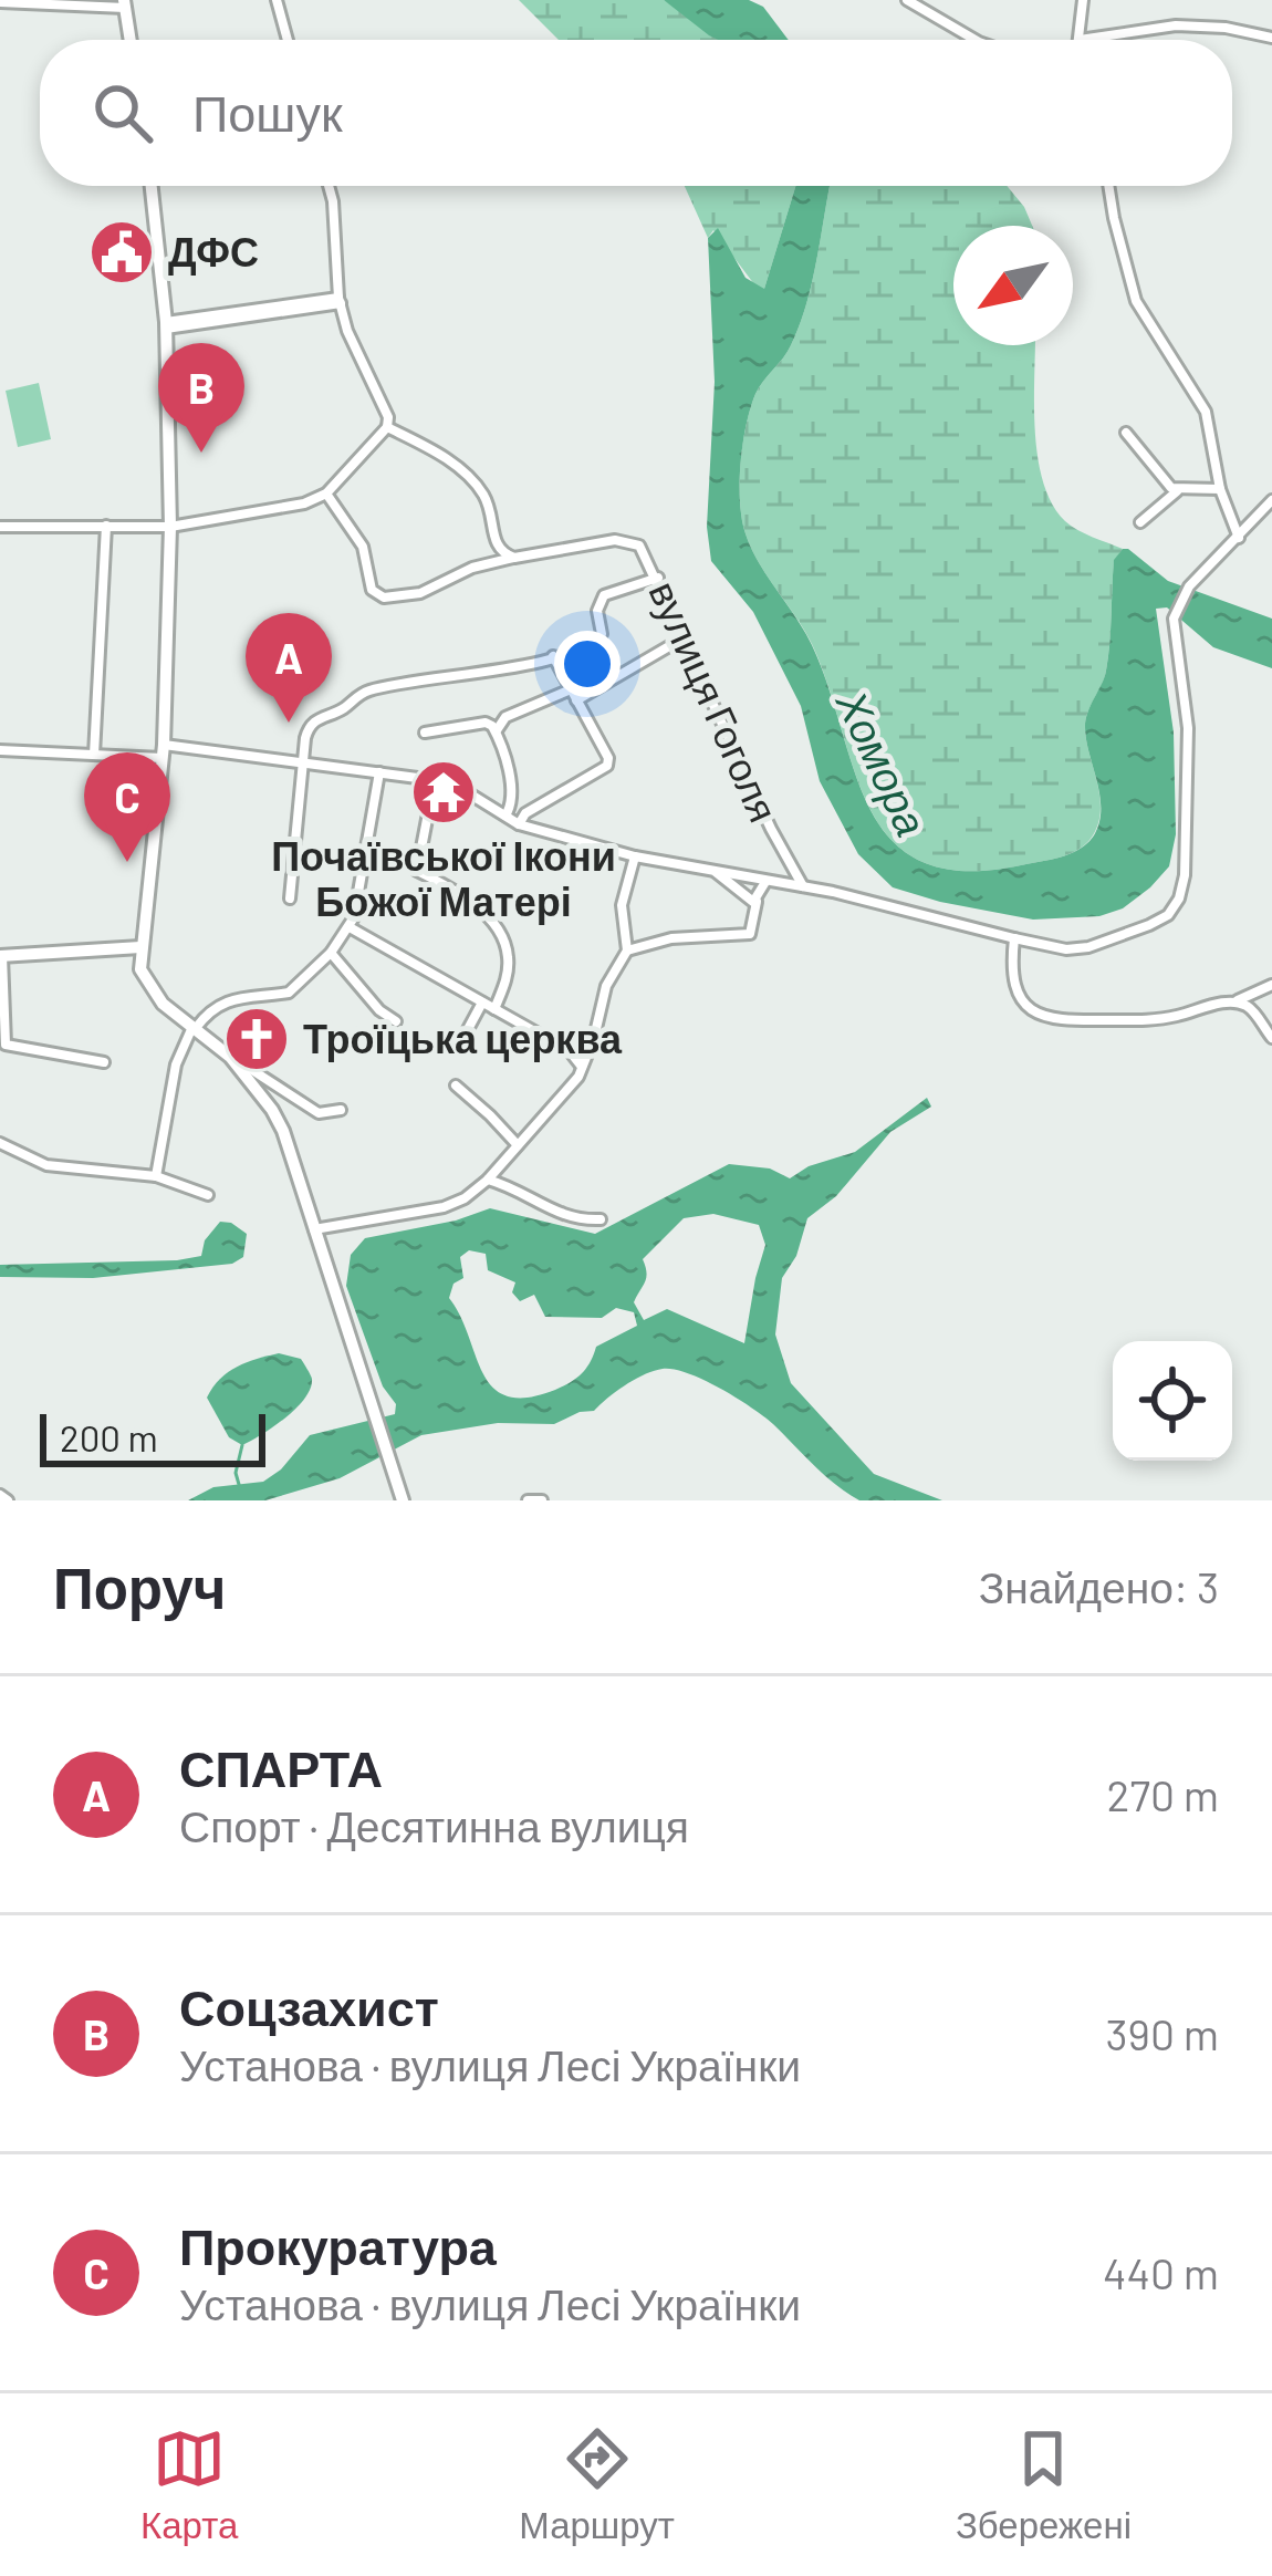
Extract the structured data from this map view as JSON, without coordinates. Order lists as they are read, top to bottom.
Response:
{
  "streets": {
    "street": ["вулиця Гоголя"]
  },
  "water": ["Хомора"],
  "places": {
    "public building": ["ДФС"],
    "temple": ["Почаївської Ікони Божої Матері"],
    "church": ["Троїцька церква"]
  },
  "scale_bar": "200 m",
  "north": "bottom left",
  "page": {
    "search": "Пошук",
    "pins": ["B", "A", "C"],
    "scale": "200 m",
    "heading": ["Поруч", "Знайдено: 3"],
    "list": [
      {
        "mark": "A",
        "name": "СПАРТА",
        "note": "Спорт · Десятинна вулиця",
        "value": "270 m"
      },
      {
        "mark": "B",
        "name": "Соцзахист",
        "note": "Установа · вулиця Лесі Українки",
        "value": "390 m"
      },
      {
        "mark": "C",
        "name": "Прокуратура",
        "note": "Установа · вулиця Лесі Українки",
        "value": "440 m"
      }
    ],
    "nav": ["Карта", "Маршрут", "Збережені"]
  }
}
